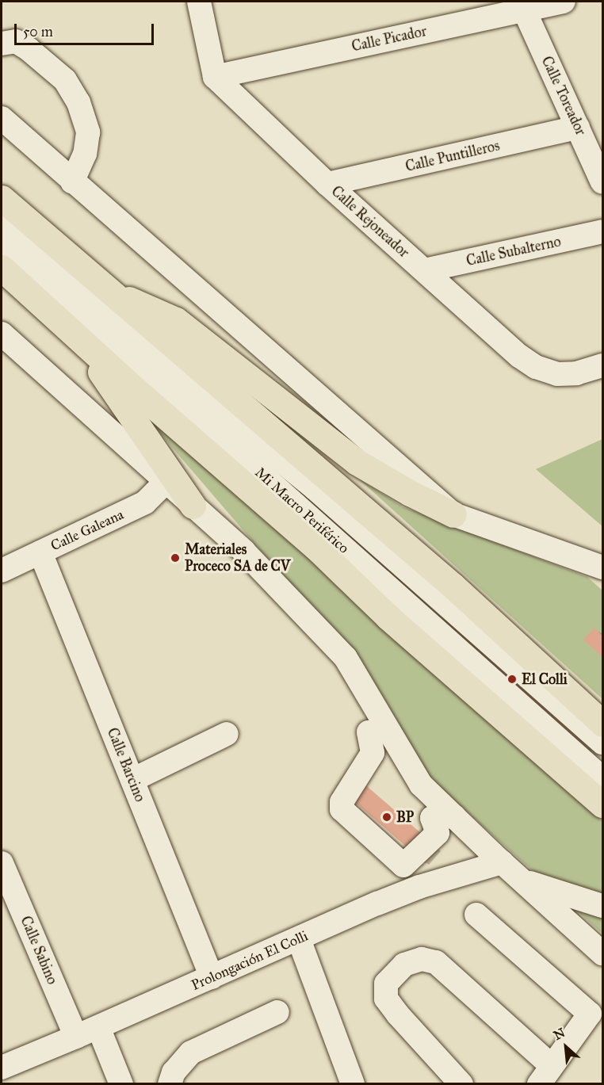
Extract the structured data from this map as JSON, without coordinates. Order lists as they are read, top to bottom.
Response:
{
  "streets": {
    "street": [
      "Calle Picador",
      "Calle Toreador",
      "Calle Puntilleros",
      "Calle Rejoneador",
      "Calle Subalterno",
      "Mi Macro Periférico",
      "Calle Galeana",
      "Calle Barcino",
      "Calle Sabino",
      "Prolongación El Colli"
    ]
  },
  "crossings": [
    ["Calle Picador", "Calle Toreador"],
    ["Calle Picador", "Calle Rejoneador"],
    ["Calle Toreador", "Calle Puntilleros"],
    ["Calle Puntilleros", "Calle Rejoneador"],
    ["Calle Rejoneador", "Calle Subalterno"],
    ["Calle Galeana", "Calle Barcino"],
    ["Calle Barcino", "Prolongación El Colli"],
    ["Calle Sabino", "Prolongación El Colli"]
  ],
  "places": ["Materiales Proceco SA de CV", "El Colli", "BP"],
  "scale_bar": "50 m",
  "north": "top left"
}
